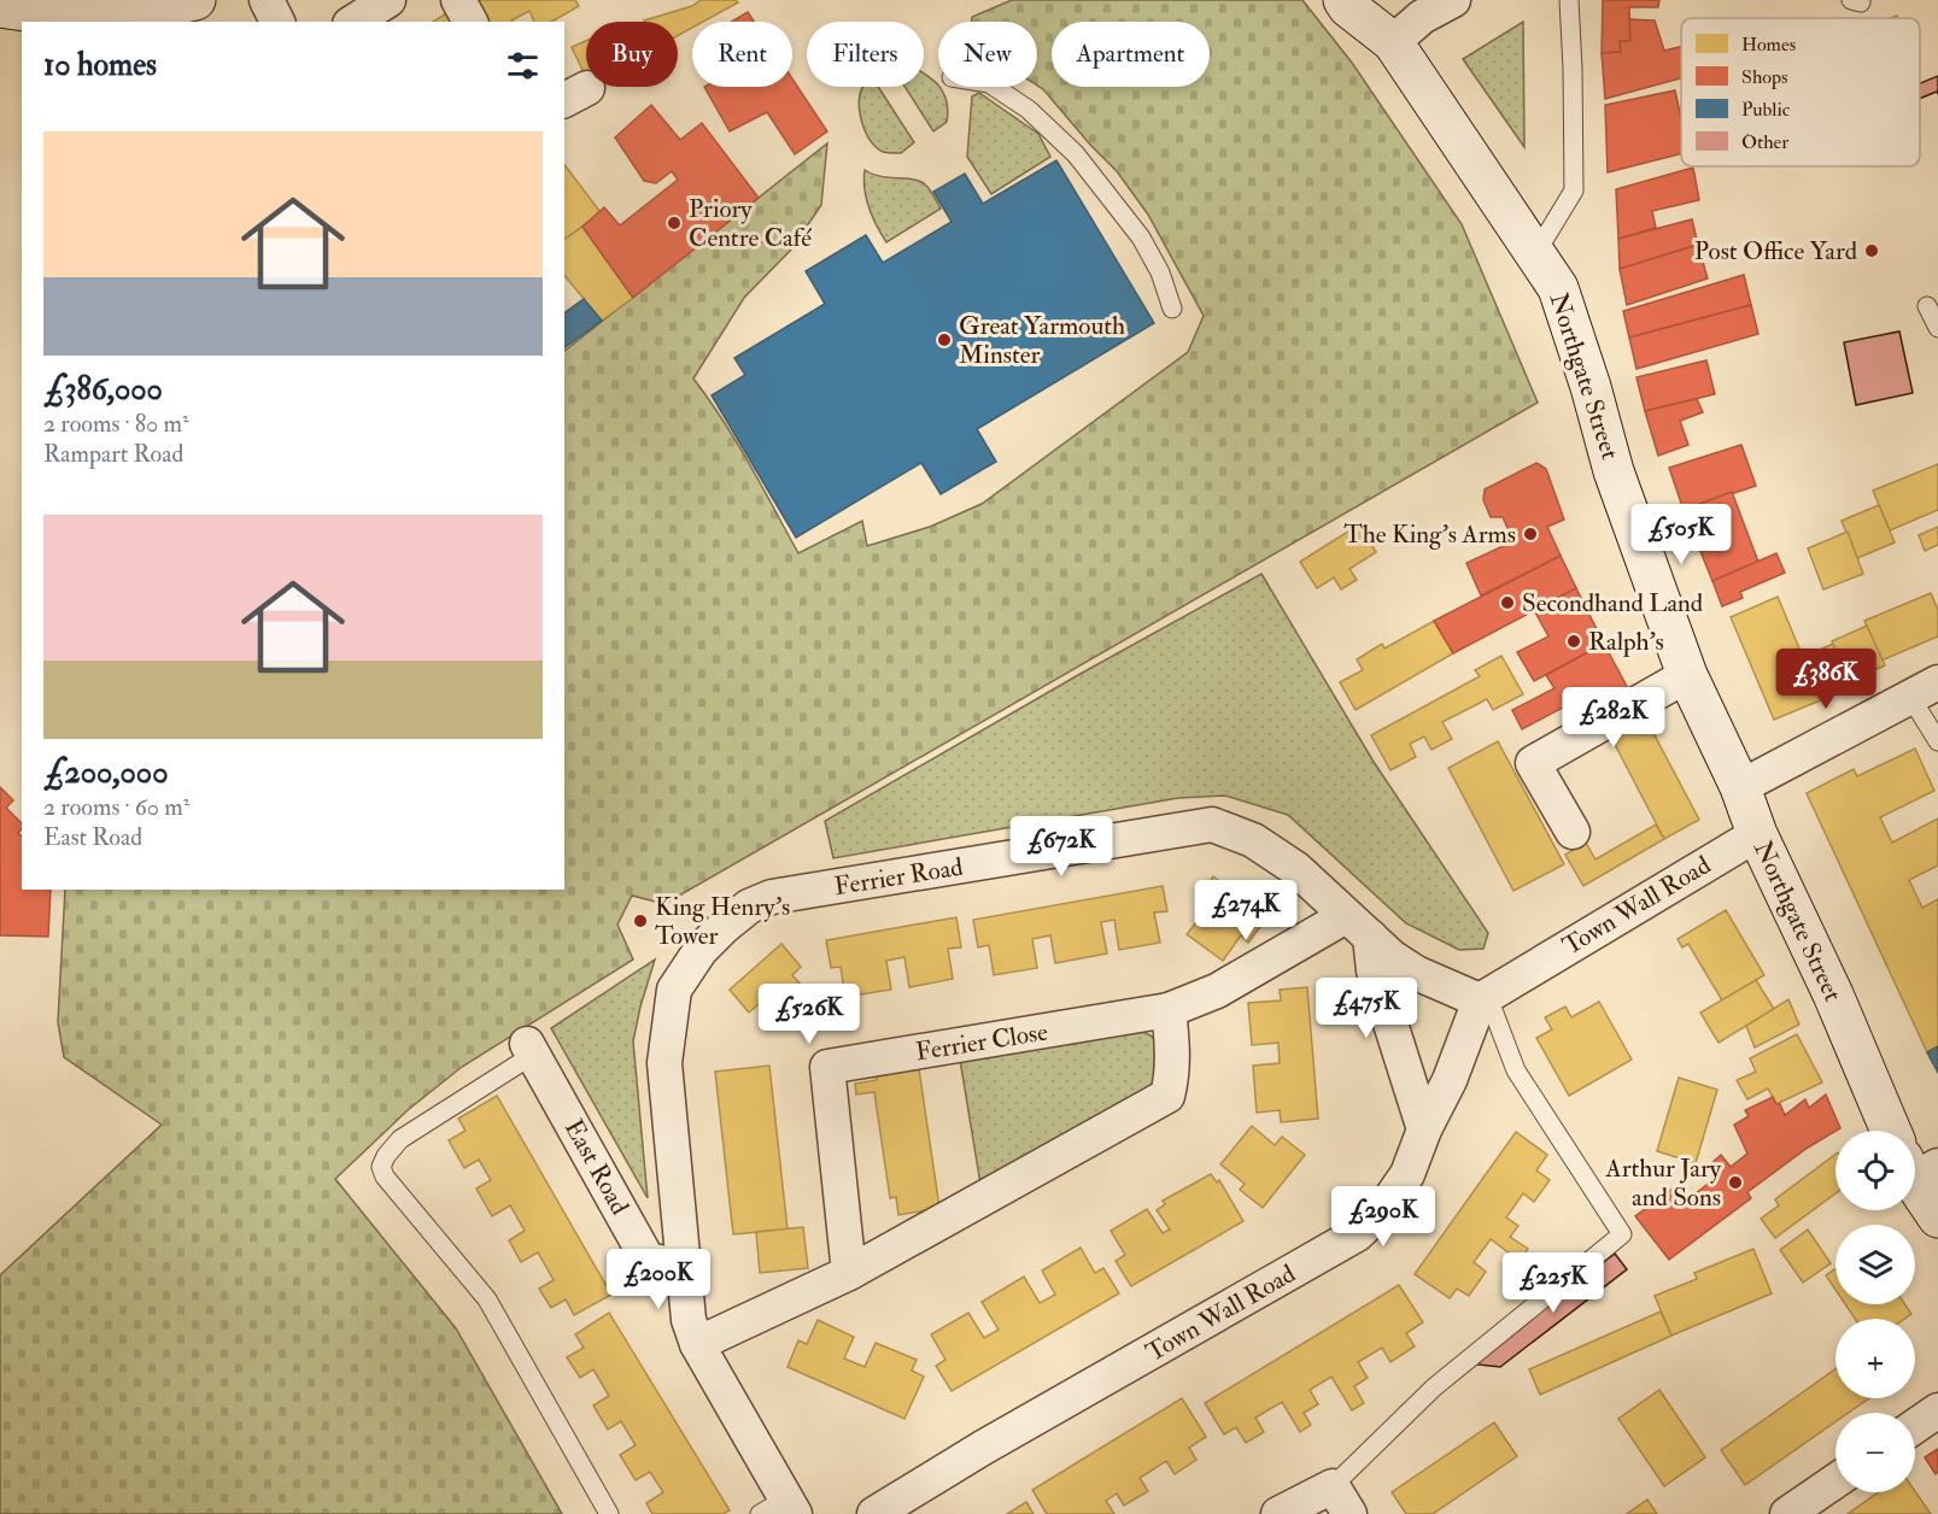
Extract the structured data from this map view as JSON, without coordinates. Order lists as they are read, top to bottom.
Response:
{
  "streets": {
    "street": [
      "Northgate Street",
      "Ferrier Road",
      "Town Wall Road",
      "Ferrier Close",
      "East Road"
    ]
  },
  "crossings": [
    ["Northgate Street", "Town Wall Road"],
    ["Ferrier Road", "Town Wall Road"],
    ["Ferrier Road", "Ferrier Close"],
    ["Ferrier Road", "East Road"]
  ],
  "places": [
    "Priory Centre Café",
    "Post Office Yard",
    "Great Yarmouth Minster",
    "The King's Arms",
    "Secondhand Land",
    "Ralph's",
    "King Henry's Tower",
    "Arthur Jary and Sons"
  ],
  "legend": [
    "Homes",
    "Shops",
    "Public",
    "Other"
  ],
  "page": {
    "chip": [
      "Buy",
      "Rent",
      "Filters",
      "New",
      "Apartment"
    ],
    "heading": "10 homes",
    "list": [
      {
        "name": "£386,000",
        "note": "2 rooms · 80 m² · Rampart Road"
      },
      {
        "name": "£200,000",
        "note": "2 rooms · 60 m² · East Road"
      }
    ],
    "price": [
      "£505K",
      "£386K",
      "£282K",
      "£672K",
      "£274K",
      "£475K",
      "£526K",
      "£290K",
      "£200K",
      "£225K"
    ],
    "map_buttons": ["+", "−"]
  }
}
